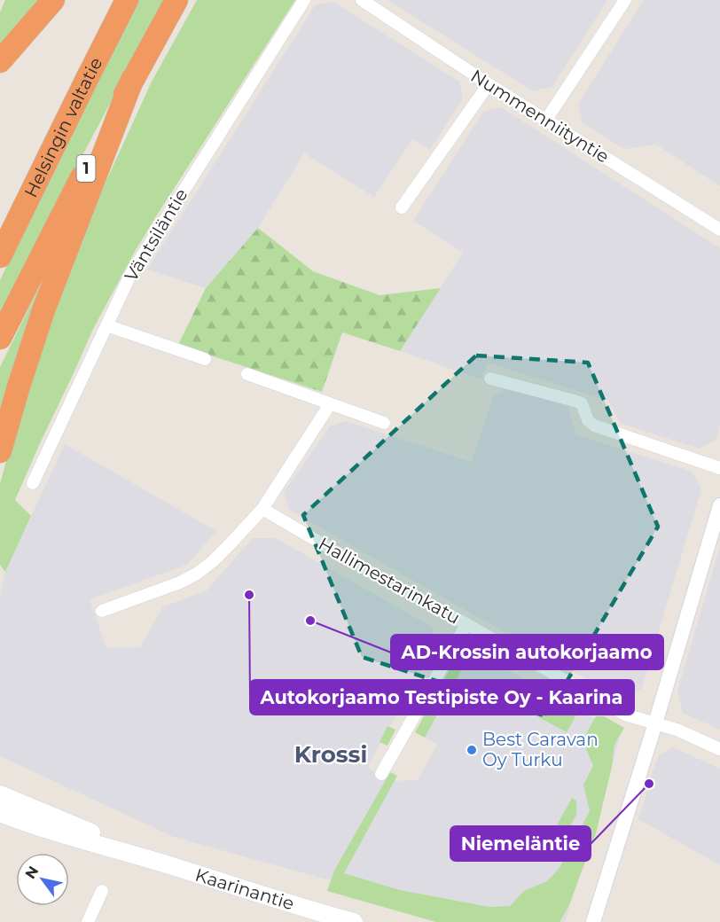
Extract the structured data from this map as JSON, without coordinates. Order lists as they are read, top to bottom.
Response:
{
  "streets": {
    "highway": ["Helsingin valtatie", "1"],
    "main road": ["Kaarinantie"],
    "street": ["Nummenniityntie", "Väntsiläntie", "Hallimestarinkatu"]
  },
  "districts": ["Krossi"],
  "places": [
    "Autokorjaamo Testipiste Oy - Kaarina",
    "AD-Krossin autokorjaamo",
    "Best Caravan Oy Turku",
    "Niemeläntie"
  ],
  "north": "top left"
}
